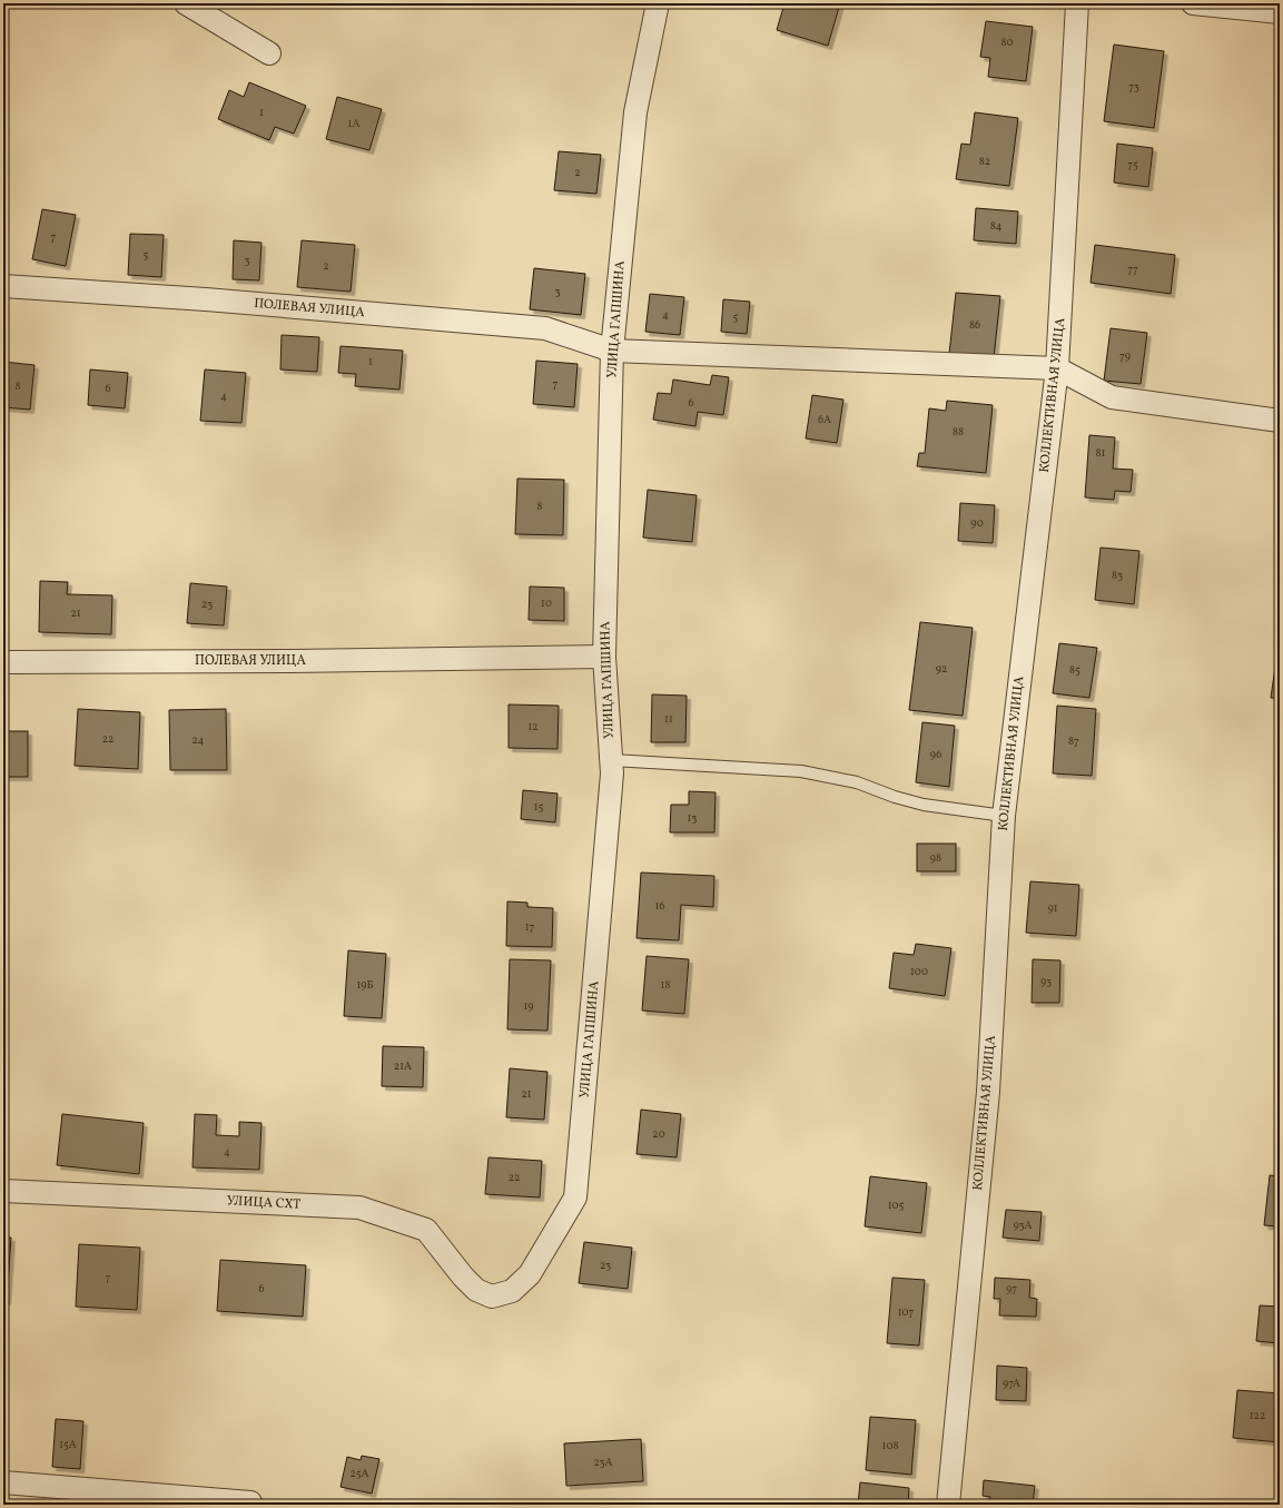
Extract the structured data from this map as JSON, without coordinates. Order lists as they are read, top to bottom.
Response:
{
  "streets": {
    "street": [
      "ПОЛЕВАЯ УЛИЦА",
      "УЛИЦА ГАПШИНА",
      "КОЛЛЕКТИВНАЯ УЛИЦА",
      "УЛИЦА СХТ"
    ]
  },
  "crossings": [
    ["ПОЛЕВАЯ УЛИЦА", "УЛИЦА ГАПШИНА"],
    ["ПОЛЕВАЯ УЛИЦА", "КОЛЛЕКТИВНАЯ УЛИЦА"],
    ["УЛИЦА ГАПШИНА", "УЛИЦА СХТ"]
  ],
  "house_numbers": [
    "80",
    "73",
    "1",
    "1А",
    "82",
    "75",
    "2",
    "84",
    "7",
    "5",
    "3",
    "2",
    "77",
    "3",
    "4",
    "5",
    "86",
    "79",
    "1",
    "7",
    "8",
    "6",
    "4",
    "6",
    "6А",
    "88",
    "81",
    "8",
    "90",
    "83",
    "10",
    "23",
    "21",
    "92",
    "85",
    "11",
    "12",
    "22",
    "24",
    "87",
    "96",
    "15",
    "13",
    "98",
    "16",
    "91",
    "17",
    "100",
    "93",
    "19Б",
    "18",
    "19",
    "21А",
    "21",
    "20",
    "4",
    "22",
    "105",
    "93А",
    "23",
    "7",
    "6",
    "97",
    "107",
    "97А",
    "122",
    "15А",
    "108",
    "23А",
    "25А"
  ]
}
